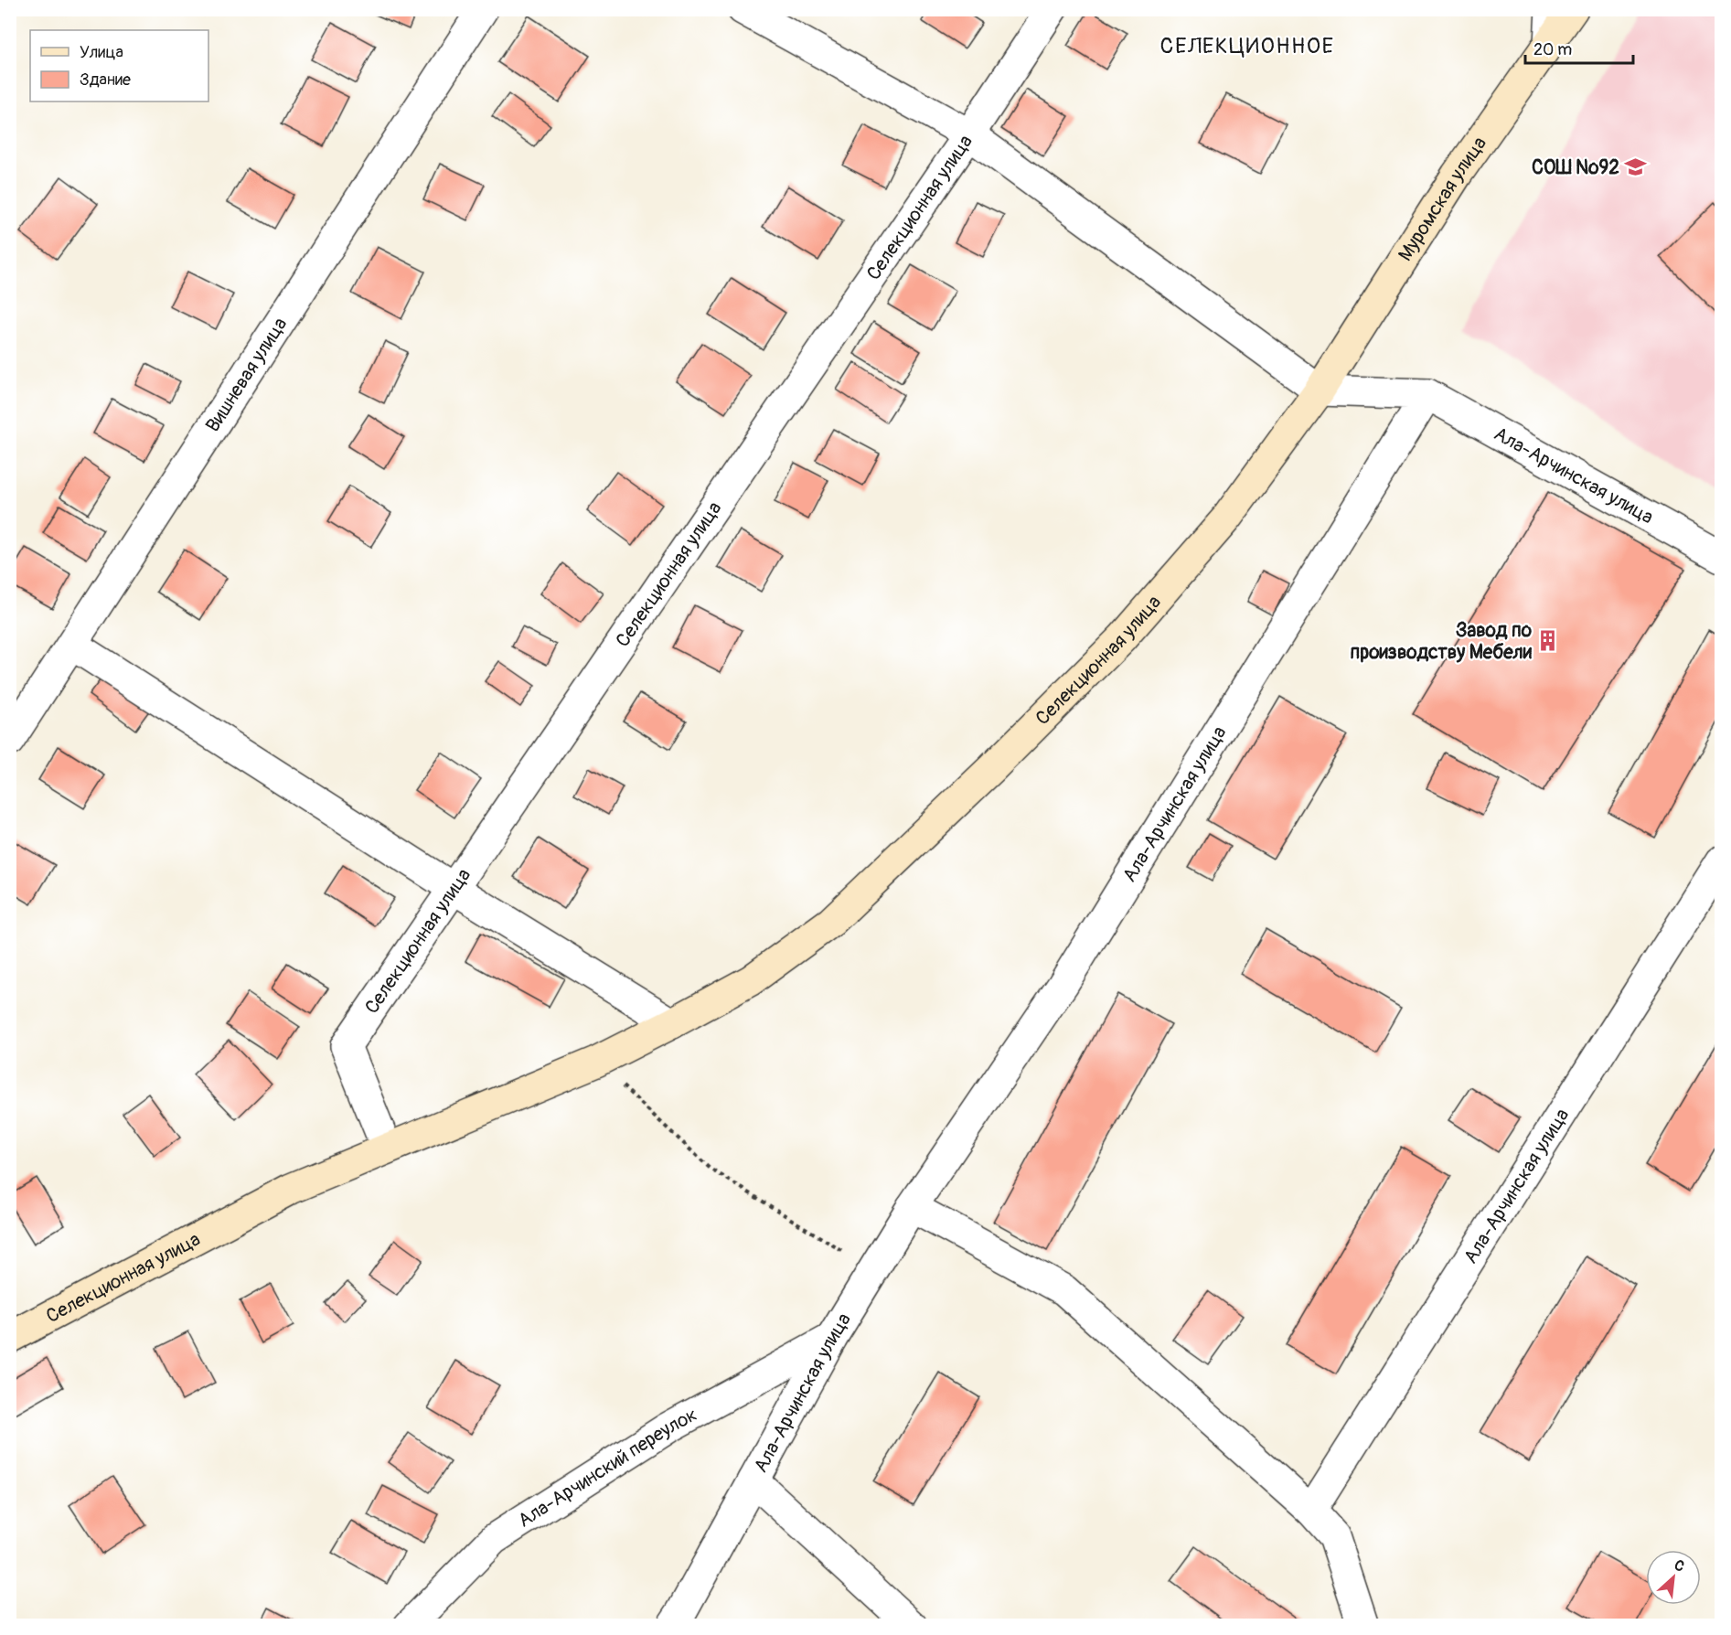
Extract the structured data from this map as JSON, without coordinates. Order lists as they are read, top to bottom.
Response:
{
  "streets": {
    "street": [
      "Муромская улица",
      "Селекционная улица",
      "Вишневая улица",
      "Ала-Арчинская улица",
      "Ала-Арчинский переулок"
    ]
  },
  "crossings": [
    ["Муромская улица", "Селекционная улица"],
    ["Муромская улица", "Ала-Арчинская улица"],
    ["Селекционная улица", "Ала-Арчинская улица"],
    ["Ала-Арчинская улица", "Ала-Арчинский переулок"]
  ],
  "districts": ["СЕЛЕКЦИОННОЕ"],
  "places": {
    "school or university": ["СОШ №92"],
    "building": ["Завод по производству Мебели"]
  },
  "legend": ["Улица", "Здание"],
  "scale_bar": "20 m",
  "north": "top right"
}
